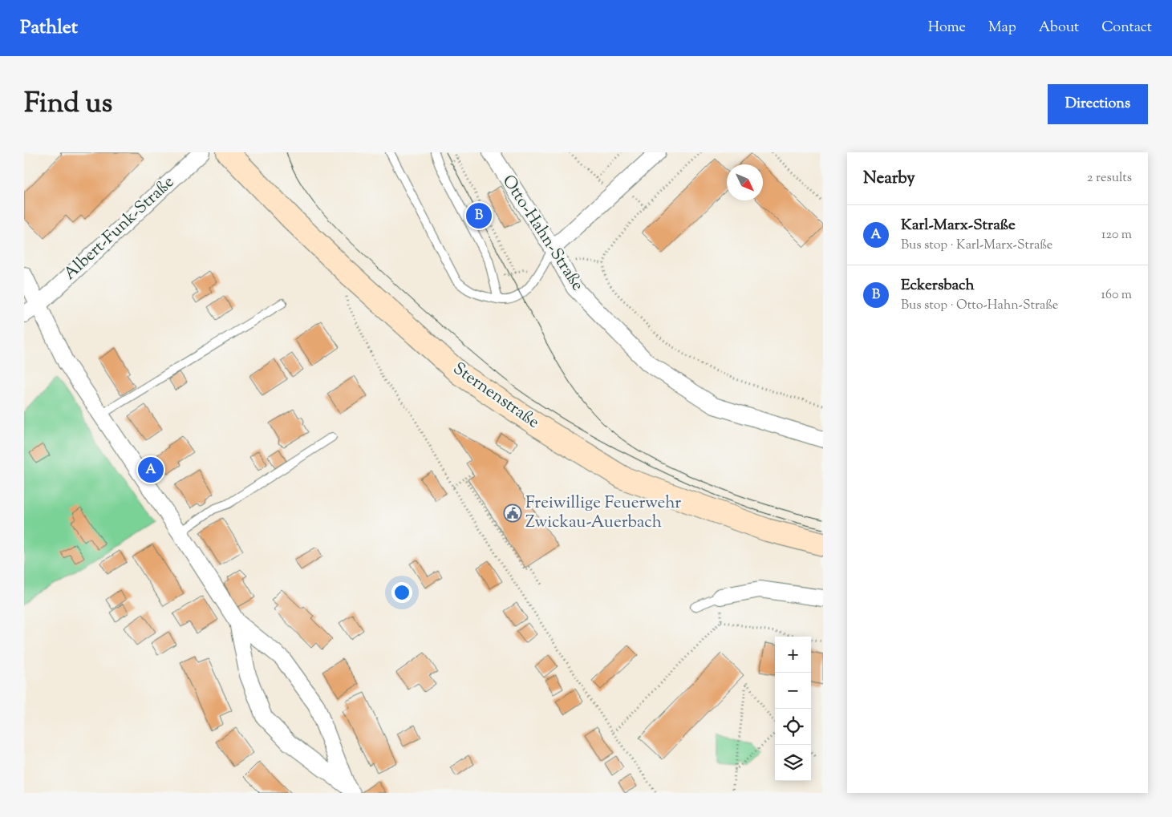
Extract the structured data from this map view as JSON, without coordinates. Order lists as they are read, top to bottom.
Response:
{
  "streets": {
    "street": ["Albert-Funk-Straße", "Otto-Hahn-Straße", "Sternenstraße"]
  },
  "places": {
    "public building": ["Freiwillige Feuerwehr Zwickau-Auerbach"]
  },
  "north": "bottom right",
  "page": {
    "header": "Pathlet",
    "nav": [
      "Home",
      "Map",
      "About",
      "Contact"
    ],
    "title": "Find us",
    "buttons": "Directions",
    "heading": ["Nearby", "2 results"],
    "pins": ["B", "A"],
    "list": [
      {
        "mark": "A",
        "name": "Karl-Marx-Straße",
        "note": "Bus stop · Karl-Marx-Straße",
        "value": "120 m"
      },
      {
        "mark": "B",
        "name": "Eckersbach",
        "note": "Bus stop · Otto-Hahn-Straße",
        "value": "160 m"
      }
    ],
    "map_buttons": ["+", "−"]
  }
}
